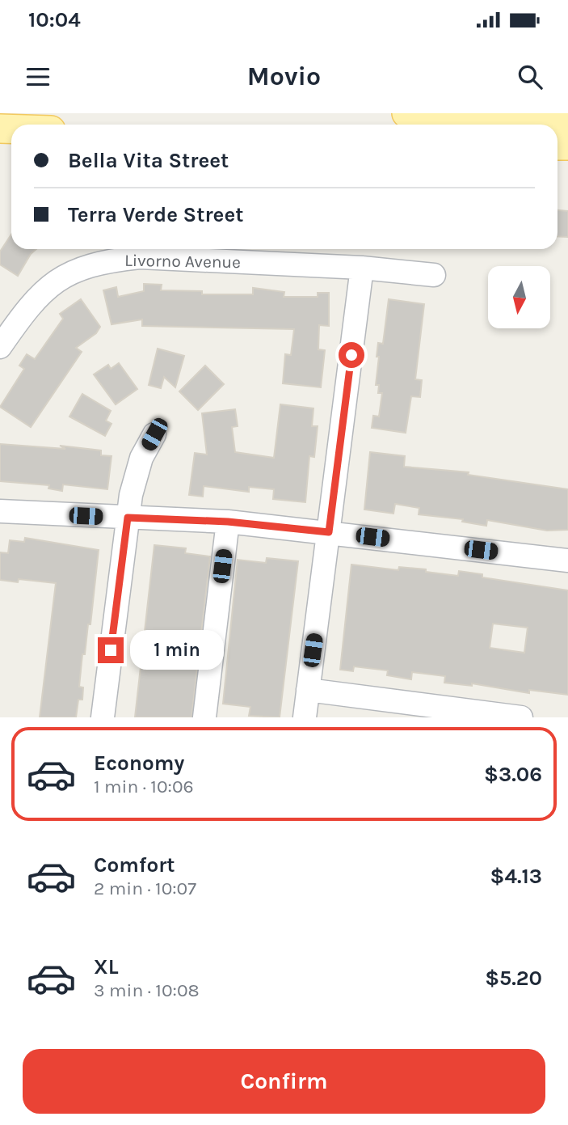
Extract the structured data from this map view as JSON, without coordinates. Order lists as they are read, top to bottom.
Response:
{
  "streets": {
    "street": ["Livorno Avenue"]
  },
  "north": "bottom",
  "page": {
    "status": "10:04",
    "header": "Movio",
    "banner": ["Bella Vita Street", "Terra Verde Street"],
    "bubble": "1 min",
    "list": [
      {
        "name": "Economy",
        "note": "1 min · 10:06",
        "value": "$3.06"
      },
      {
        "name": "Comfort",
        "note": "2 min · 10:07",
        "value": "$4.13"
      },
      {
        "name": "XL",
        "note": "3 min · 10:08",
        "value": "$5.20"
      }
    ],
    "buttons": "Confirm"
  }
}
